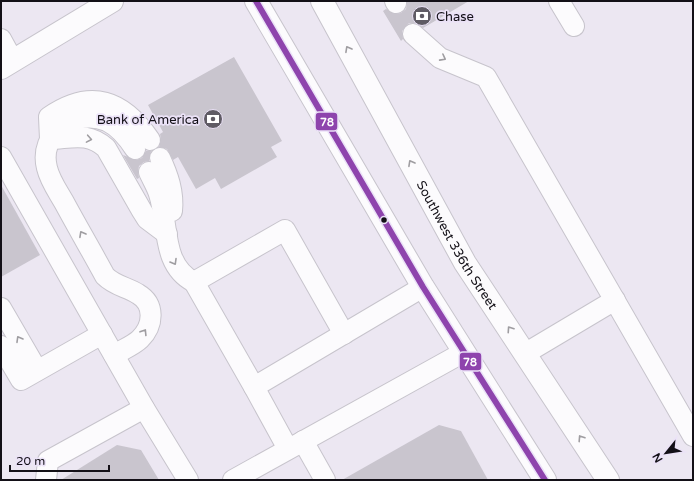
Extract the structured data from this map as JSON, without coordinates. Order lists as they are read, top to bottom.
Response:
{
  "streets": {
    "main road": ["Southwest 336th Street"]
  },
  "places": {
    "bank": ["Chase", "Bank of America"]
  },
  "lines": ["transit line 78"],
  "scale_bar": "20 m",
  "north": "bottom left"
}
